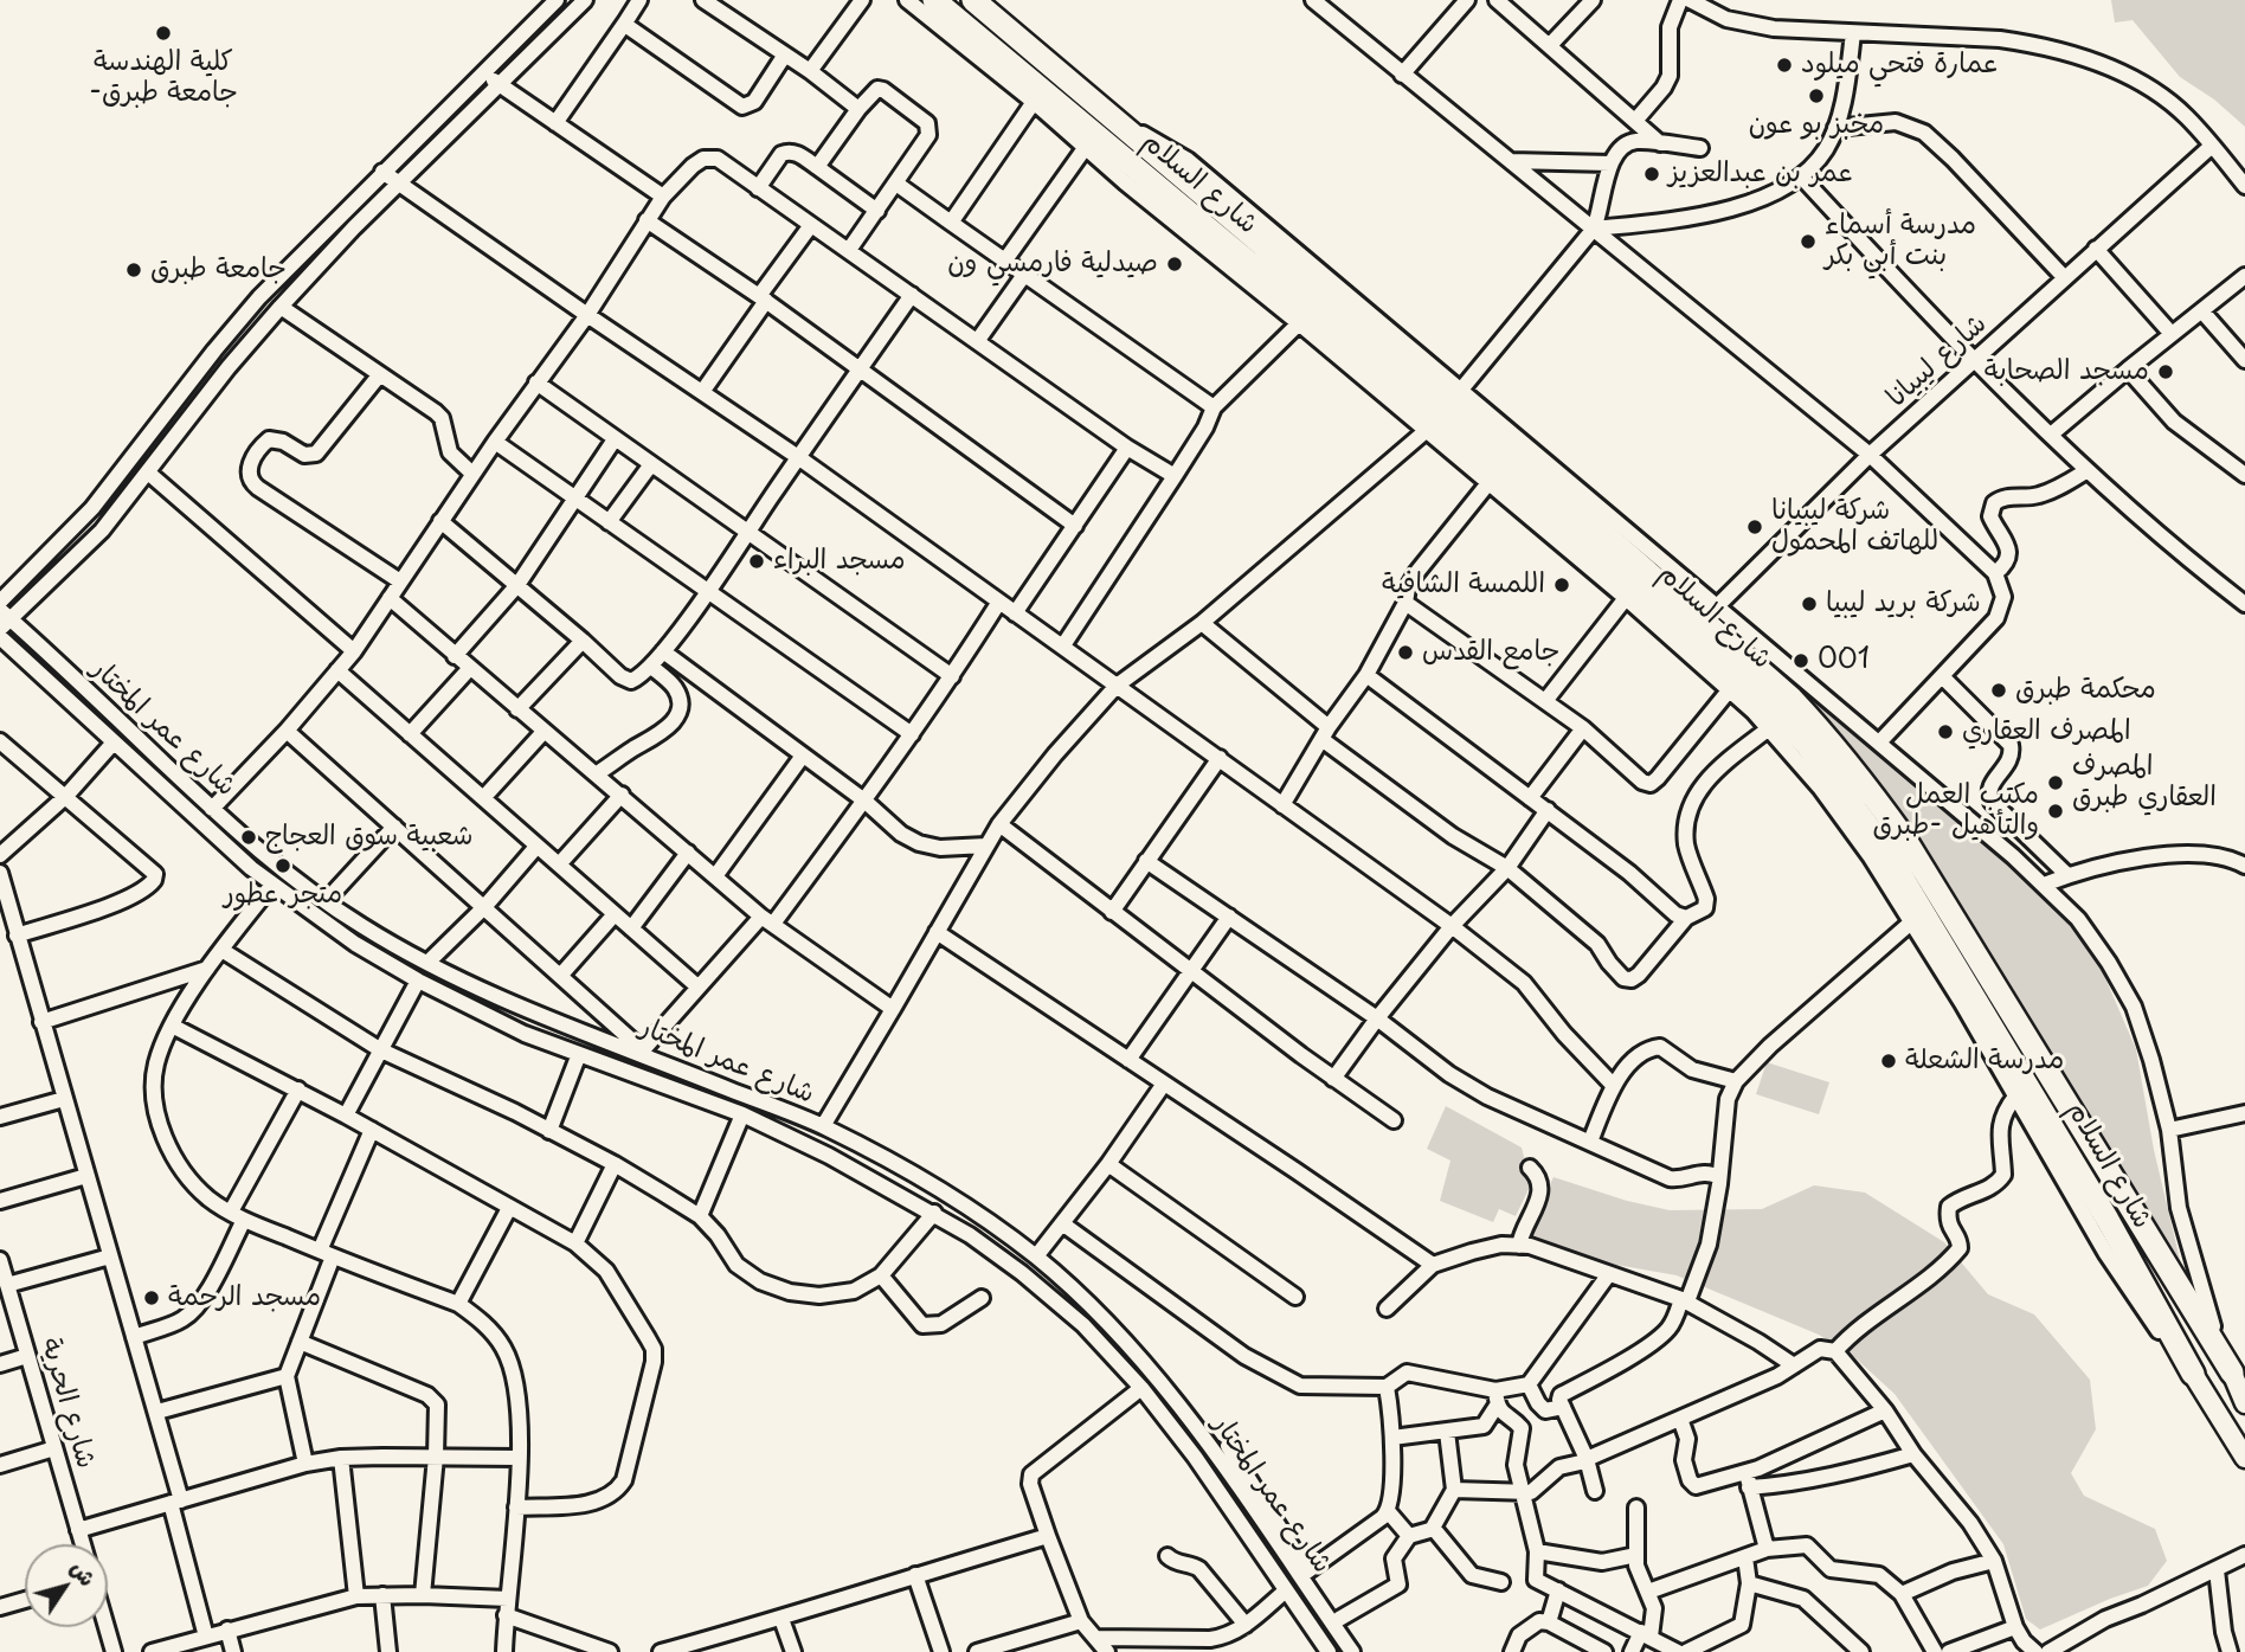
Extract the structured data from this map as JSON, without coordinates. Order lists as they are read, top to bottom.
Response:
{
  "streets": {
    "highway": ["شارع السلام"],
    "street": ["شارع ليبيانا", "شارع عمر المختار", "شارع الحرية"]
  },
  "crossings": [
    ["شارع السلام", "شارع ليبيانا"]
  ],
  "places": [
    "كلية الهندسة -جامعة طبرق",
    "عمارة فتحي ميلود",
    "مخبز بو عون",
    "عمر بن عبدالعزيز",
    "مدرسة أسماء بنت أبي بكر",
    "صيدلية فارمسي ون",
    "جامعة طبرق",
    "مسجد الصحابة",
    "شركة ليبيانا للهاتف المحمول",
    "مسجد البراء",
    "اللمسة الشافية",
    "شركة بريد ليبيا",
    "جامع القدس",
    "001",
    "محكمة طبرق",
    "المصرف العقاري",
    "المصرف العقاري طبرق",
    "مكتب العمل والتأهيل -طبرق",
    "شعبية سوق العجاج",
    "متجر عطور",
    "مدرسة الشعلة",
    "مسجد الرحمة"
  ],
  "north": "top right"
}
